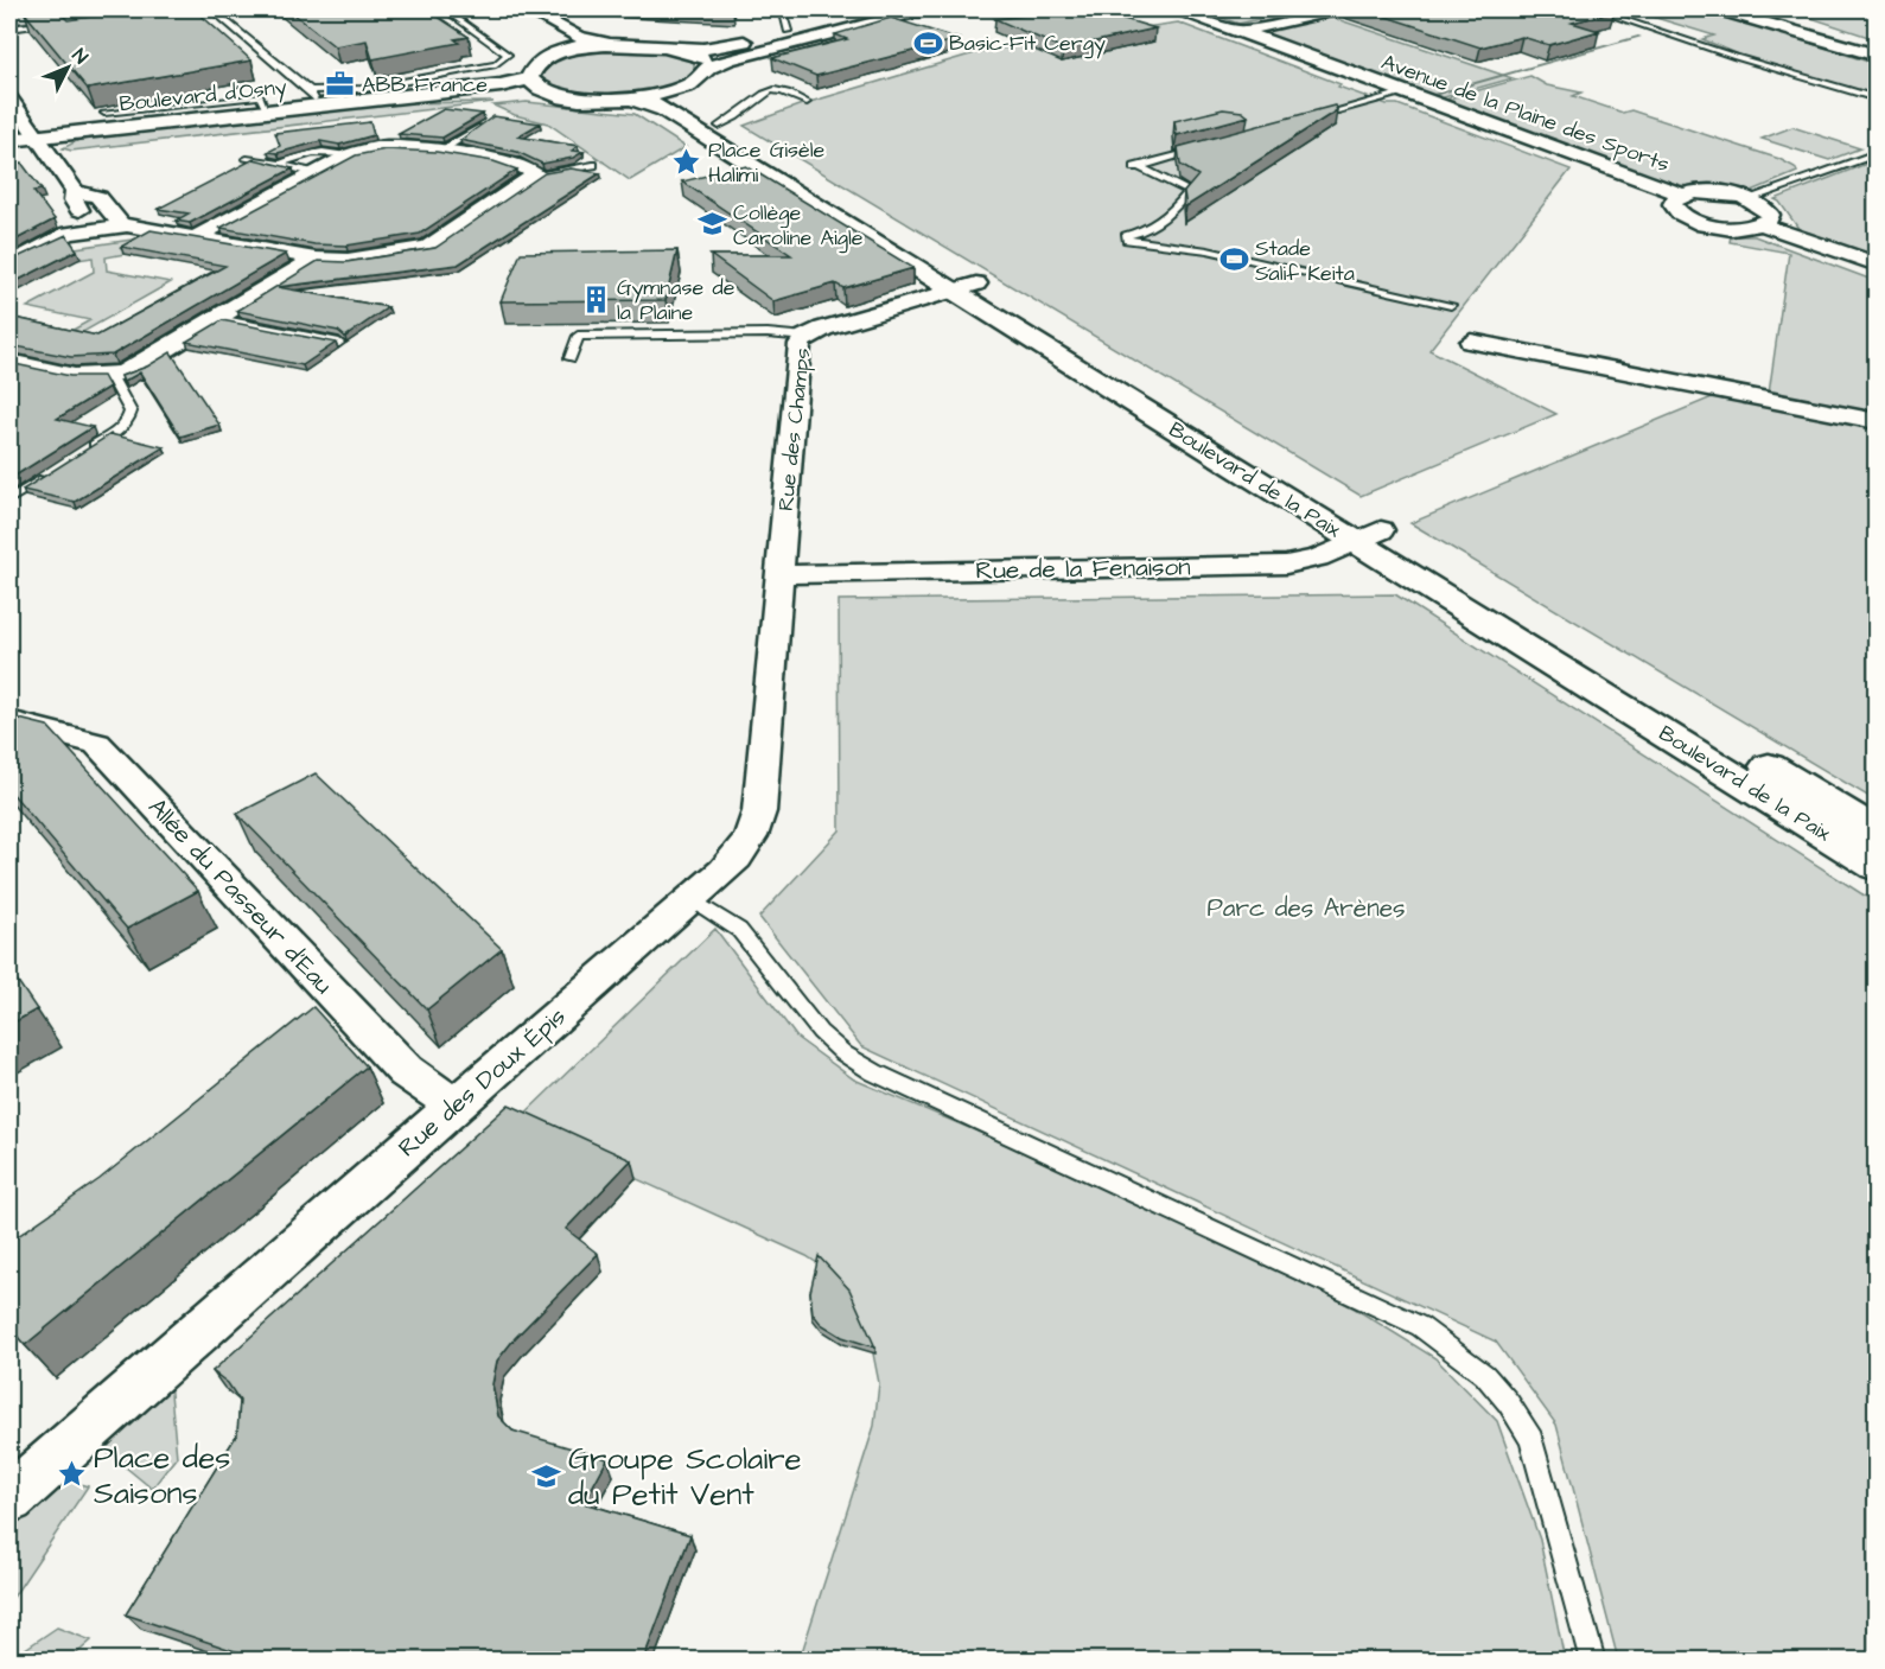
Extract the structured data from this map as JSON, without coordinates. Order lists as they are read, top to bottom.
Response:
{
  "streets": {
    "main road": ["Boulevard d'Osny", "Boulevard de la Paix"],
    "street": [
      "Avenue de la Plaine des Sports",
      "Rue des Champs",
      "Rue de la Fenaison",
      "Allée du Passeur d'Eau",
      "Rue des Doux Épis"
    ]
  },
  "crossings": [
    ["Boulevard d'Osny", "Boulevard de la Paix"],
    ["Rue des Champs", "Boulevard de la Paix"],
    ["Rue des Champs", "Rue de la Fenaison"],
    ["Rue des Champs", "Rue des Doux Épis"],
    ["Boulevard de la Paix", "Rue de la Fenaison"],
    ["Rue de la Fenaison", "Rue des Doux Épis"],
    ["Allée du Passeur d'Eau", "Rue des Doux Épis"]
  ],
  "parks": ["Parc des Arènes"],
  "places": {
    "sports": ["Basic-Fit Cergy", "Stade Salif Keita"],
    "office": ["ABB France"],
    "place": ["Place Gisèle Halimi", "Place des Saisons"],
    "school or university": ["Collège Caroline Aigle", "Groupe Scolaire du Petit Vent"],
    "building": ["Gymnase de la Plaine"]
  },
  "north": "top right"
}
